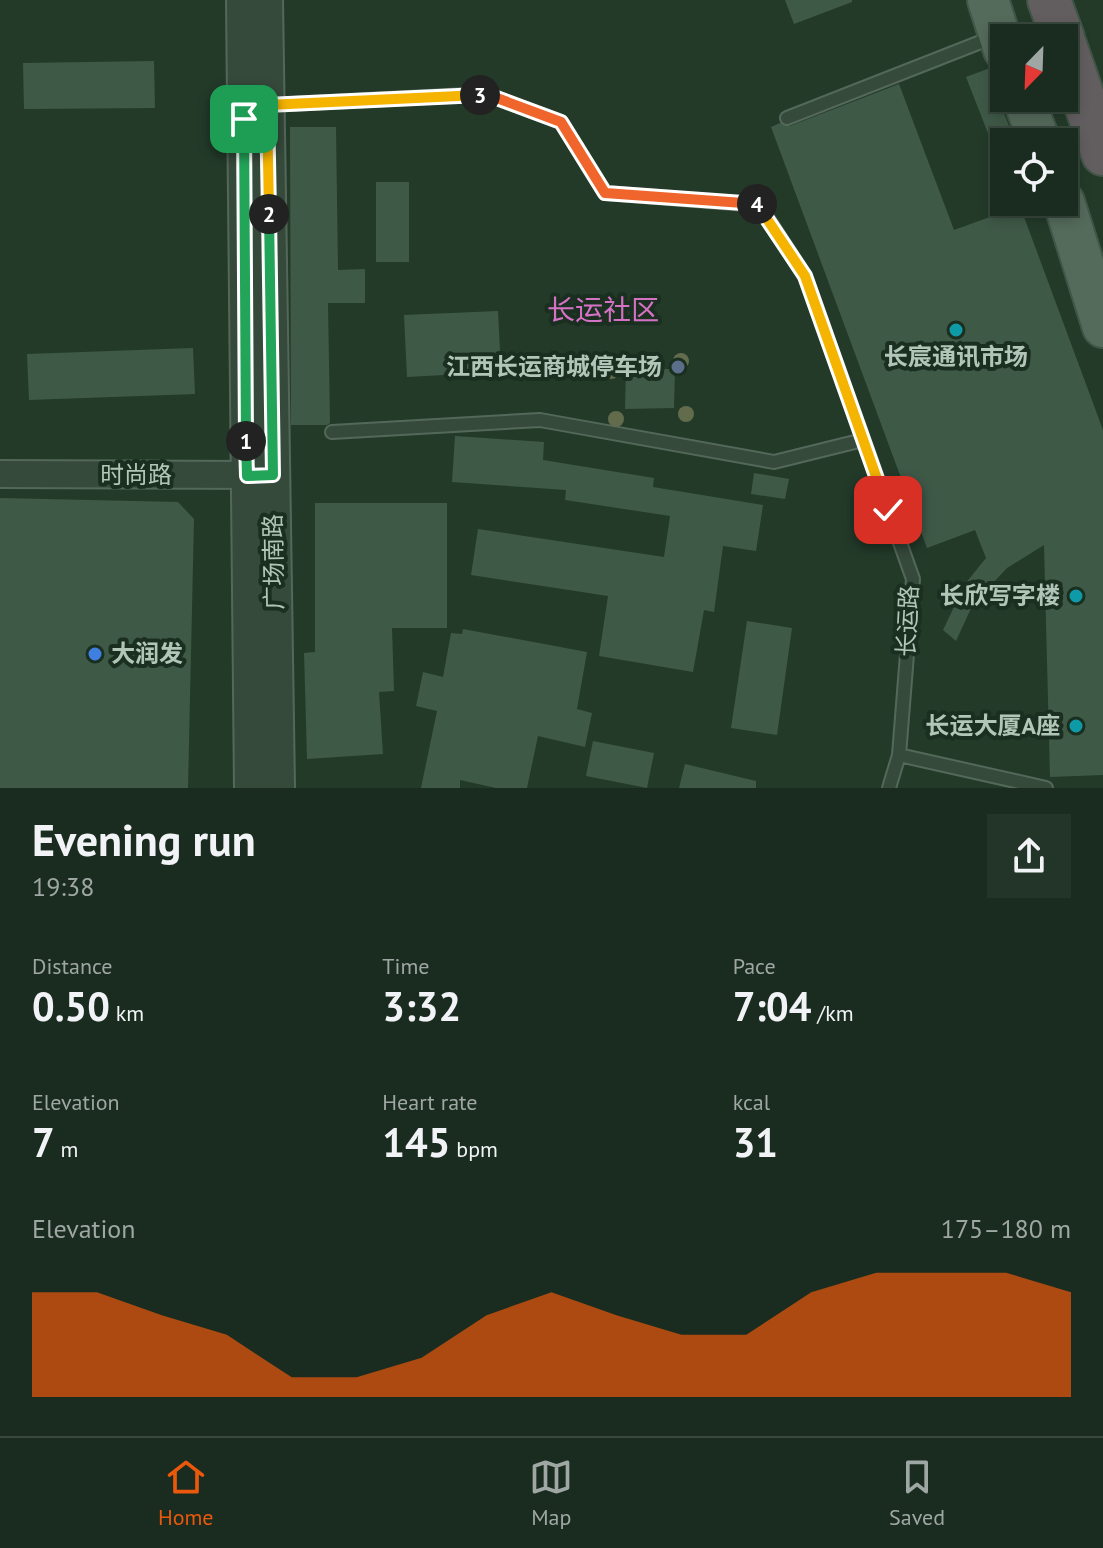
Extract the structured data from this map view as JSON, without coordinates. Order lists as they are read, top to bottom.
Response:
{
  "streets": {
    "street": ["时尚路", "广场南路"],
    "lane": ["长运路"]
  },
  "crossings": [
    ["时尚路", "广场南路"],
    ["广场南路", "长运路"]
  ],
  "districts": ["长运社区"],
  "places": [
    "长宸通讯市场",
    "江西长运商城停车场",
    "长欣写字楼",
    "大润发",
    "长运大厦A座"
  ],
  "north": "bottom left",
  "page": {
    "pins": [
      "3",
      "4",
      "2",
      "1"
    ],
    "heading": ["Evening run", "19:38"],
    "stats": [
      ["Distance", "0.50 km"],
      ["Time", "3:32"],
      ["Pace", "7:04 /km"],
      ["Elevation", "7 m"],
      ["Heart rate", "145 bpm"],
      ["kcal", "31"]
    ],
    "chart": ["Elevation", "175–180 m"],
    "tabs": ["Home", "Map", "Saved"]
  }
}
